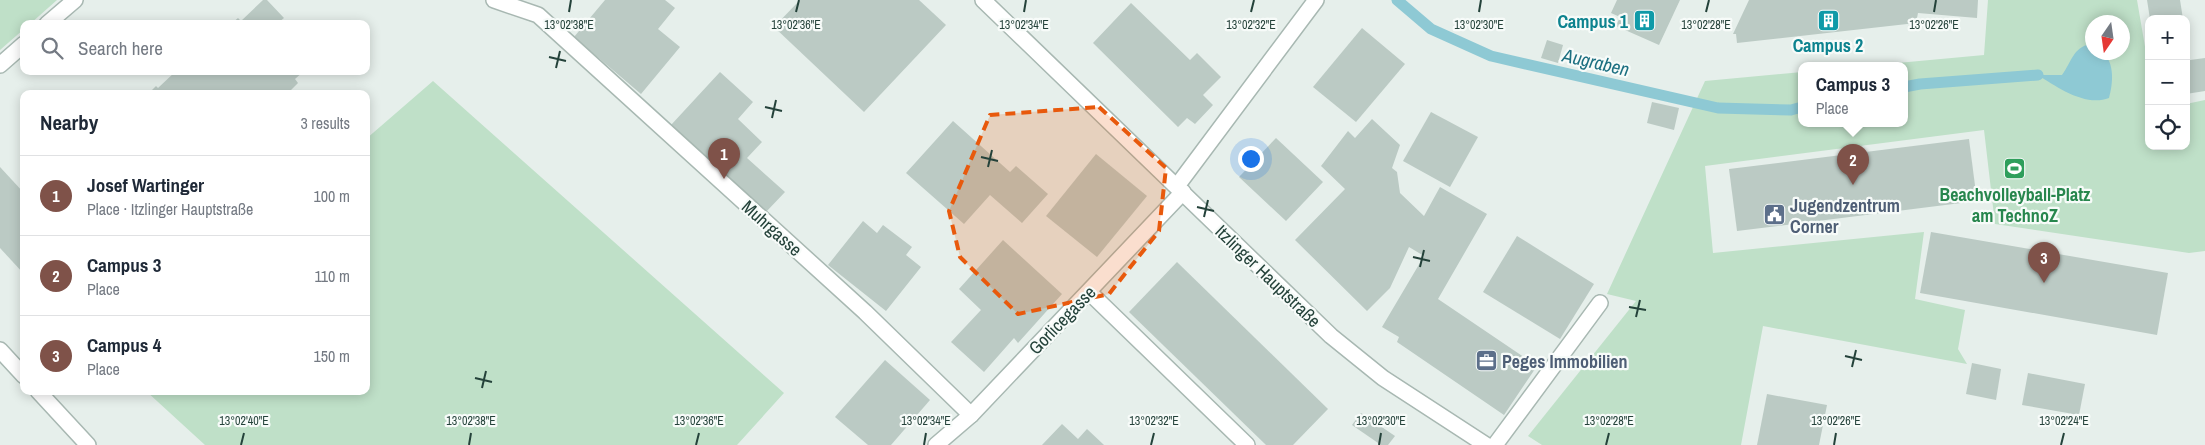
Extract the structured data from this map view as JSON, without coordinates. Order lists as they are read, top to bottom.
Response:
{
  "streets": {
    "street": ["Muhrgasse", "Itzlinger Hauptstraße", "Gorlicegasse"]
  },
  "crossings": [
    ["Muhrgasse", "Gorlicegasse"],
    ["Itzlinger Hauptstraße", "Gorlicegasse"]
  ],
  "water": ["Augraben"],
  "places": {
    "building": ["Campus 2", "Campus 1"],
    "sports": ["Beachvolleyball-Platz am TechnoZ"],
    "public building": ["Jugendzentrum Corner"],
    "office": ["Peges Immobilien"]
  },
  "north": "bottom",
  "page": {
    "map_buttons": ["+", "−"],
    "search": "Search here",
    "popup": ["Campus 3", "Place"],
    "heading": ["Nearby", "3 results"],
    "pins": ["1", "2", "3"],
    "list": [
      {
        "mark": "1",
        "name": "Josef Wartinger",
        "note": "Place · Itzlinger Hauptstraße",
        "value": "100 m"
      },
      {
        "mark": "2",
        "name": "Campus 3",
        "note": "Place",
        "value": "110 m"
      },
      {
        "mark": "3",
        "name": "Campus 4",
        "note": "Place",
        "value": "150 m"
      }
    ]
  },
  "coordinates": [
    "13°02'38\"E",
    "13°02'36\"E",
    "13°02'34\"E",
    "13°02'32\"E",
    "13°02'30\"E",
    "13°02'28\"E",
    "13°02'26\"E",
    "13°02'40\"E",
    "13°02'24\"E"
  ]
}
